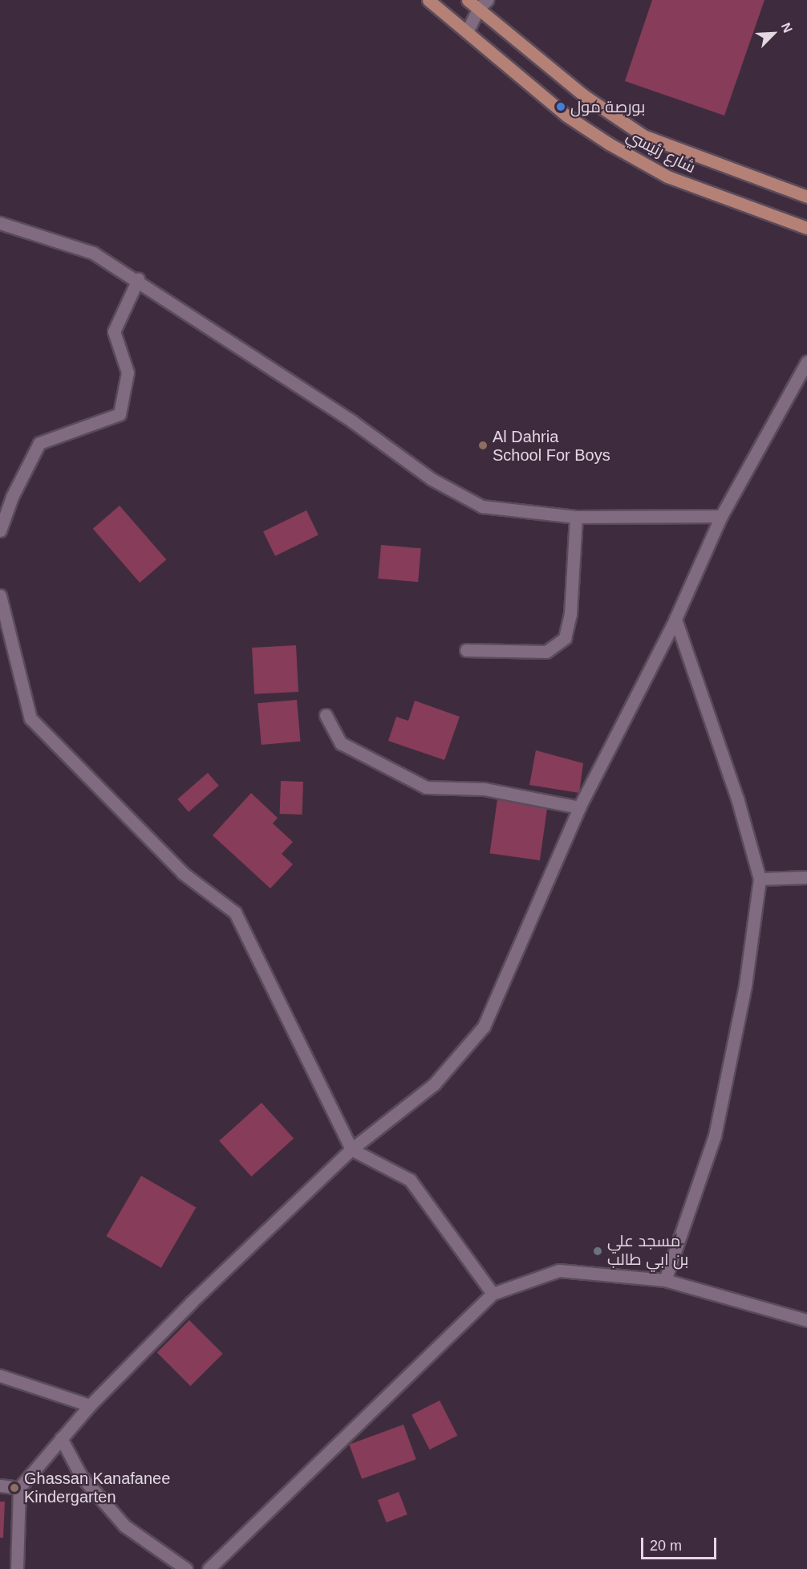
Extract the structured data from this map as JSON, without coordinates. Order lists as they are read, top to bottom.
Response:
{
  "streets": {
    "main road": ["شارع رئيسي"]
  },
  "places": [
    "بورصة مول",
    "Al Dahria School For Boys",
    "مسجد علي بن ابي طالب",
    "Ghassan Kanafanee Kindergarten"
  ],
  "scale_bar": "20 m",
  "north": "top right"
}
